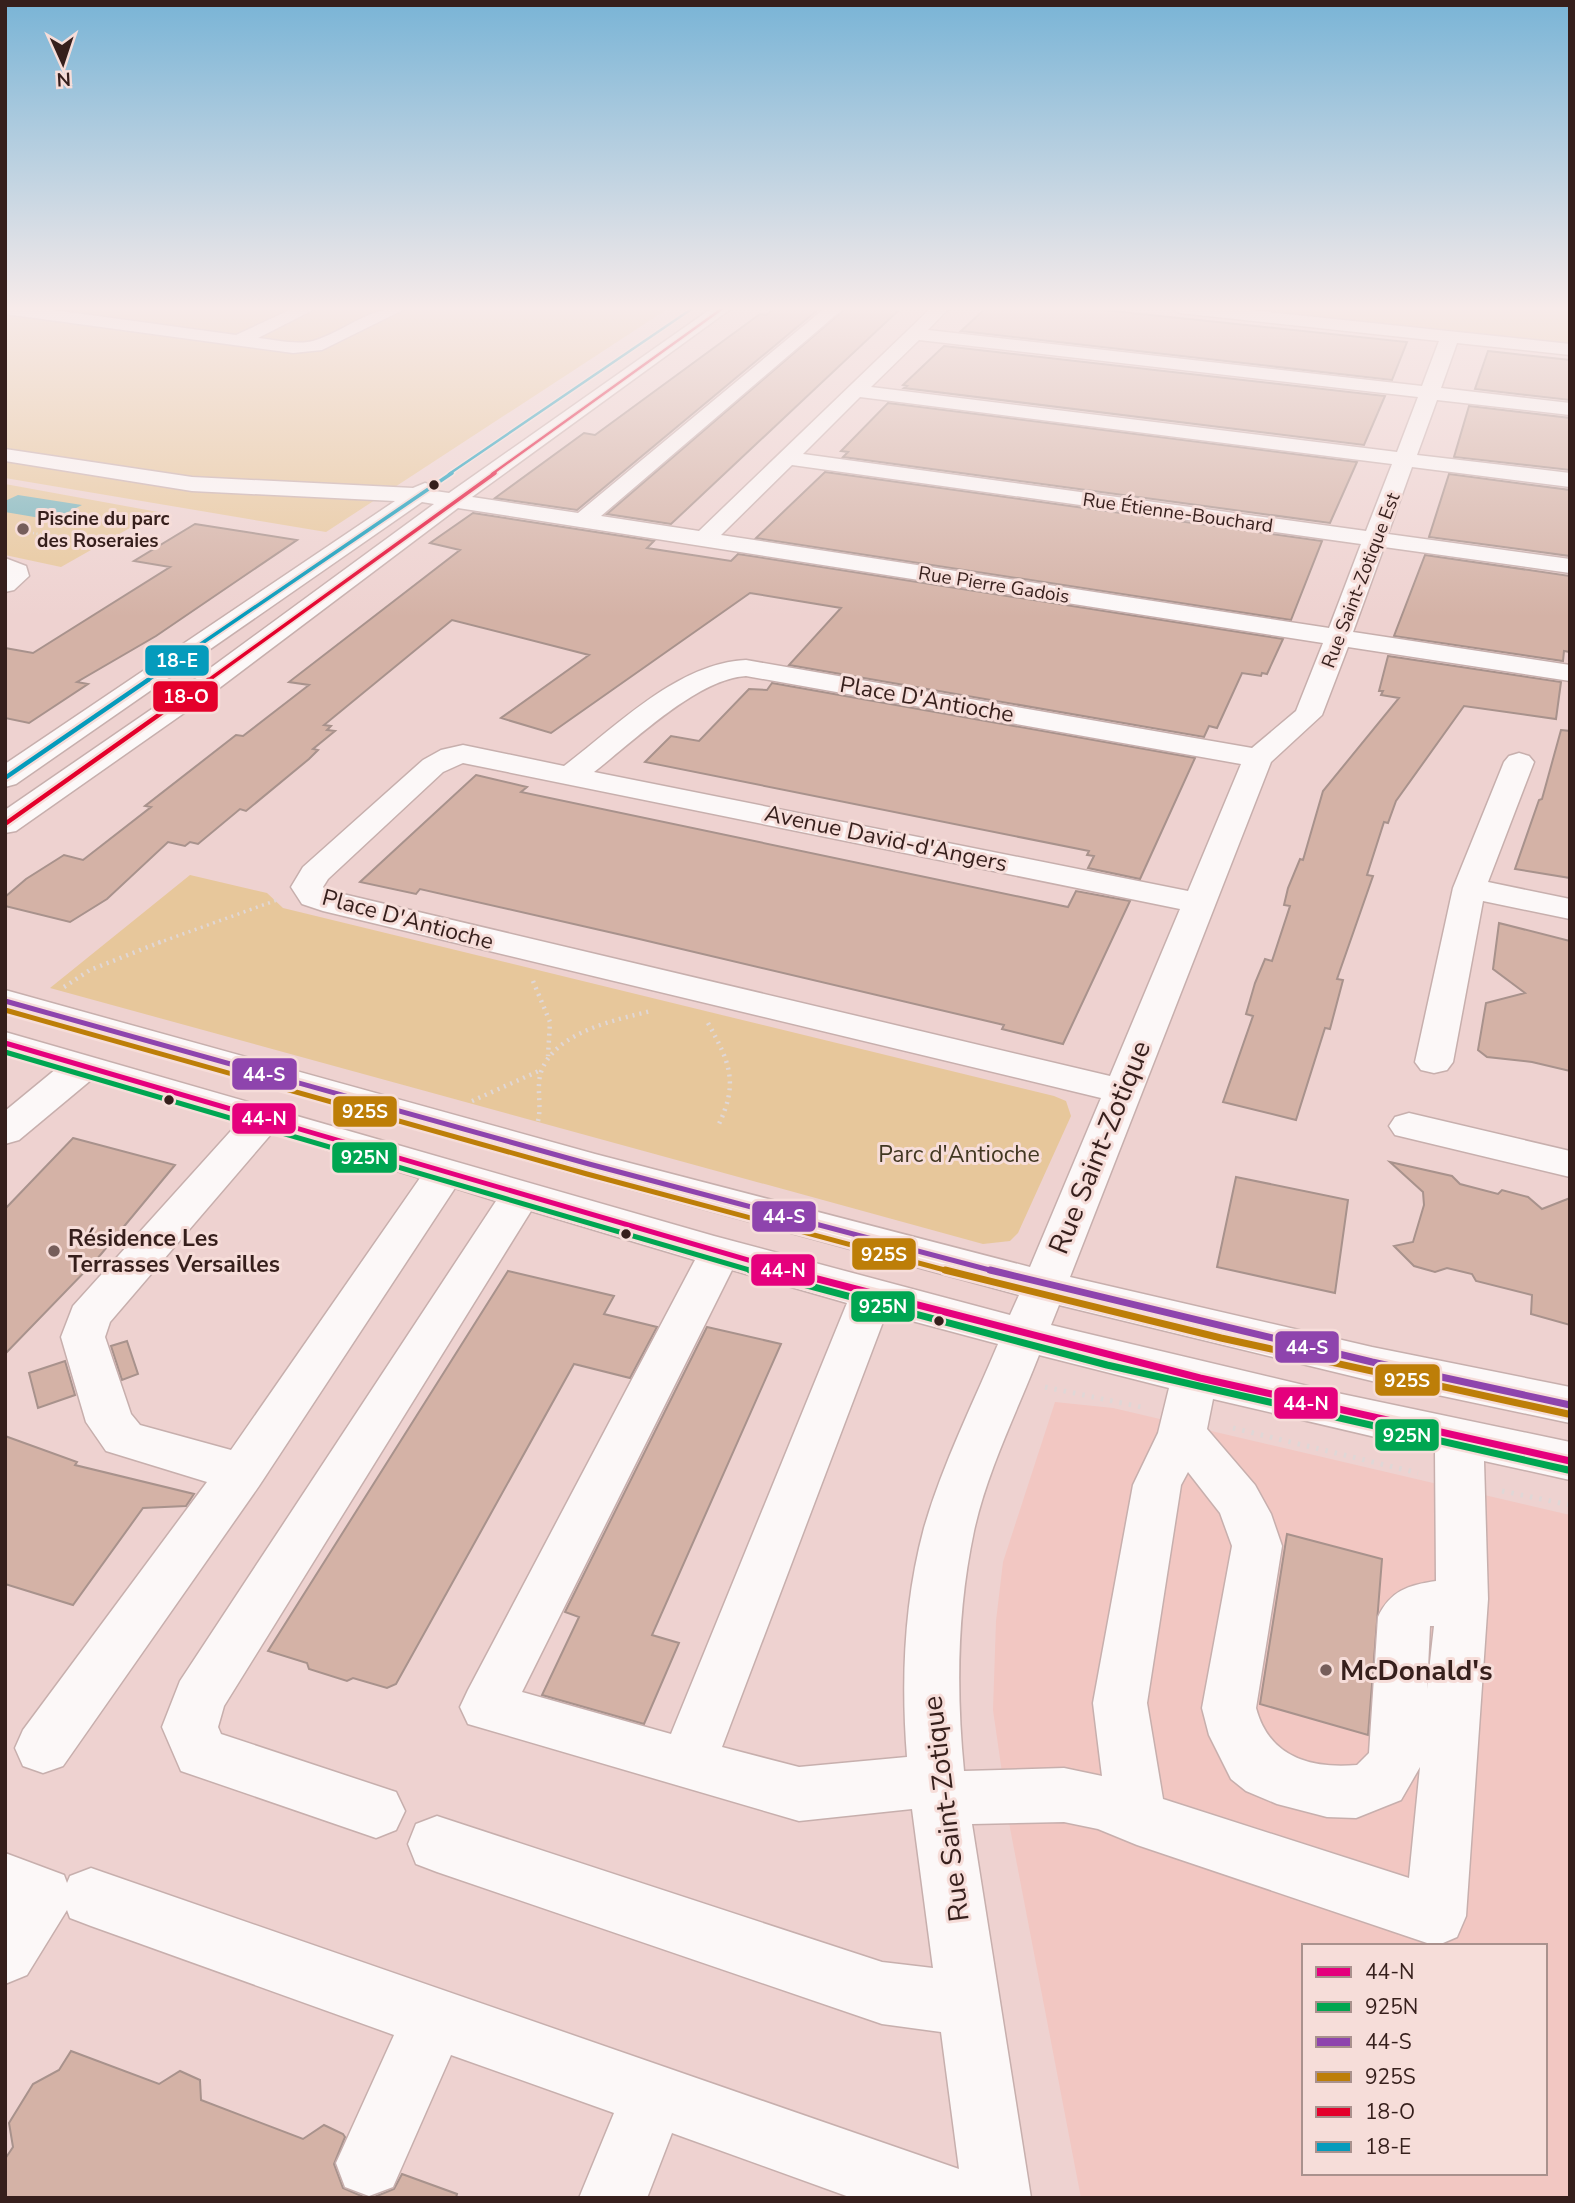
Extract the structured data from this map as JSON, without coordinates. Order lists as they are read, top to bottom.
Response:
{
  "streets": {
    "street": [
      "Rue Étienne-Bouchard",
      "Rue Saint-Zotique Est",
      "Rue Pierre Gadois",
      "Place D'Antioche",
      "Avenue David-d'Angers",
      "Rue Saint-Zotique"
    ]
  },
  "crossings": [
    ["Rue Étienne-Bouchard", "Rue Saint-Zotique Est"],
    ["Rue Saint-Zotique Est", "Rue Pierre Gadois"],
    ["Rue Saint-Zotique Est", "Rue Saint-Zotique"],
    ["Place D'Antioche", "Avenue David-d'Angers"],
    ["Place D'Antioche", "Rue Saint-Zotique"],
    ["Avenue David-d'Angers", "Rue Saint-Zotique"]
  ],
  "parks": ["Parc d'Antioche"],
  "places": ["Piscine du parc des Roseraies", "Résidence Les Terrasses Versailles", "McDonald's"],
  "lines": [
    "transit line 18-O",
    "transit line 18-E",
    "transit line 44-S",
    "transit line 925S",
    "transit line 44-N",
    "transit line 925N"
  ],
  "legend": [
    "44-N",
    "925N",
    "44-S",
    "925S",
    "18-O",
    "18-E"
  ],
  "north": "bottom"
}
